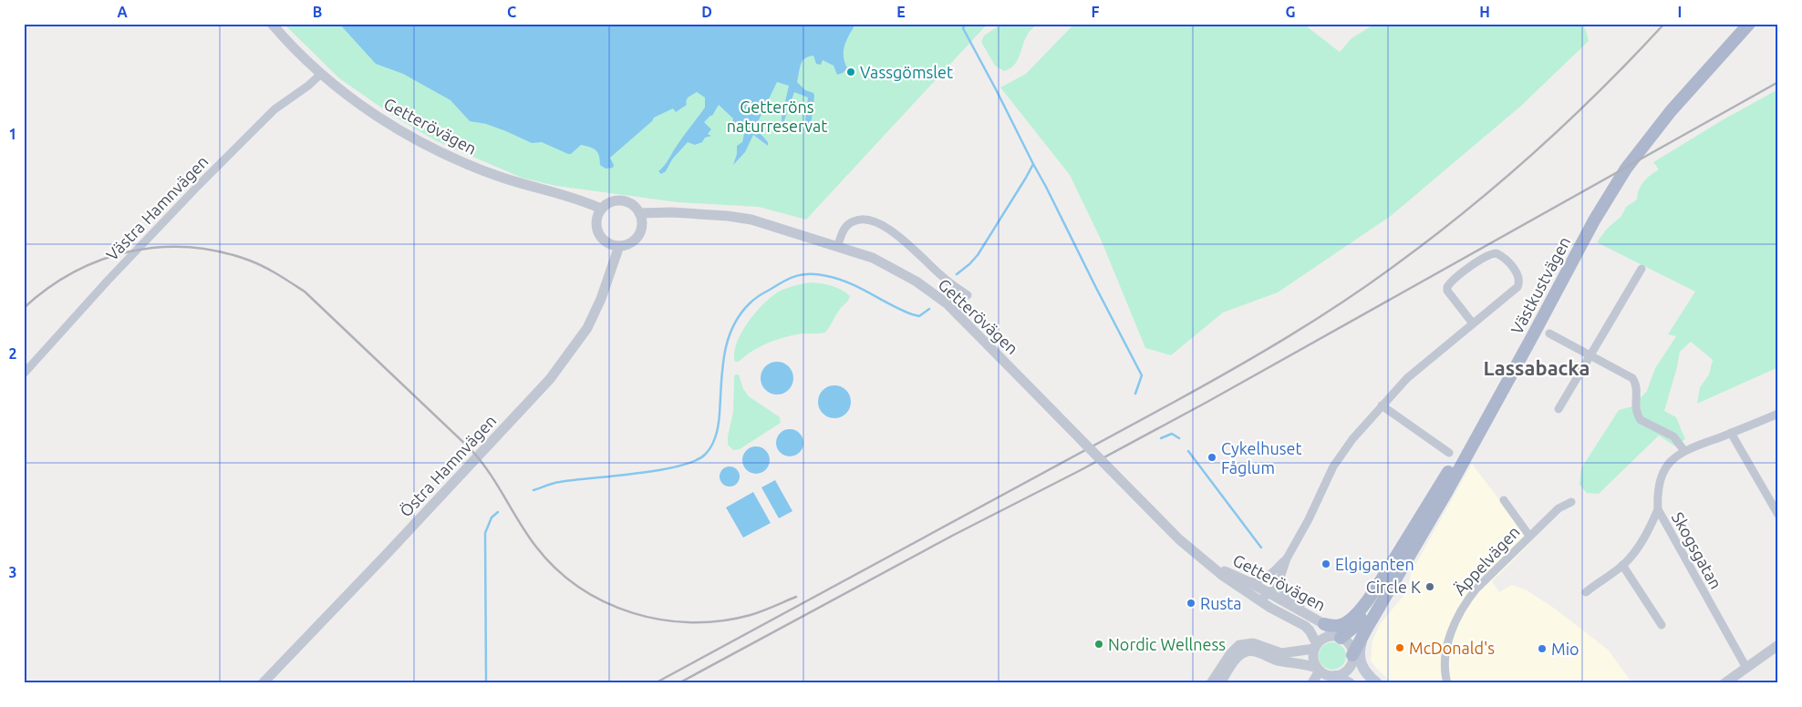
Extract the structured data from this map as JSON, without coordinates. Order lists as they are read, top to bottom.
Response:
{
  "streets": {
    "main road": ["Västkustvägen"],
    "street": [
      "Getterövägen",
      "Västra Hamnvägen",
      "Östra Hamnvägen",
      "Skogsgatan",
      "Äppelvägen"
    ]
  },
  "crossings": [
    ["Getterövägen", "Västra Hamnvägen"],
    ["Getterövägen", "Västkustvägen"],
    ["Getterövägen", "Östra Hamnvägen"]
  ],
  "districts": ["Lassabacka"],
  "parks": ["Getteröns naturreservat"],
  "places": [
    "Vassgömslet",
    "Cykelhuset Fåglum",
    "Elgiganten",
    "Circle K",
    "Rusta",
    "Nordic Wellness",
    "McDonald's",
    "Mio"
  ],
  "grid": {
    "columns": [
      "A",
      "B",
      "C",
      "D",
      "E",
      "F",
      "G",
      "H",
      "I"
    ],
    "rows": ["1", "2", "3"]
  }
}
